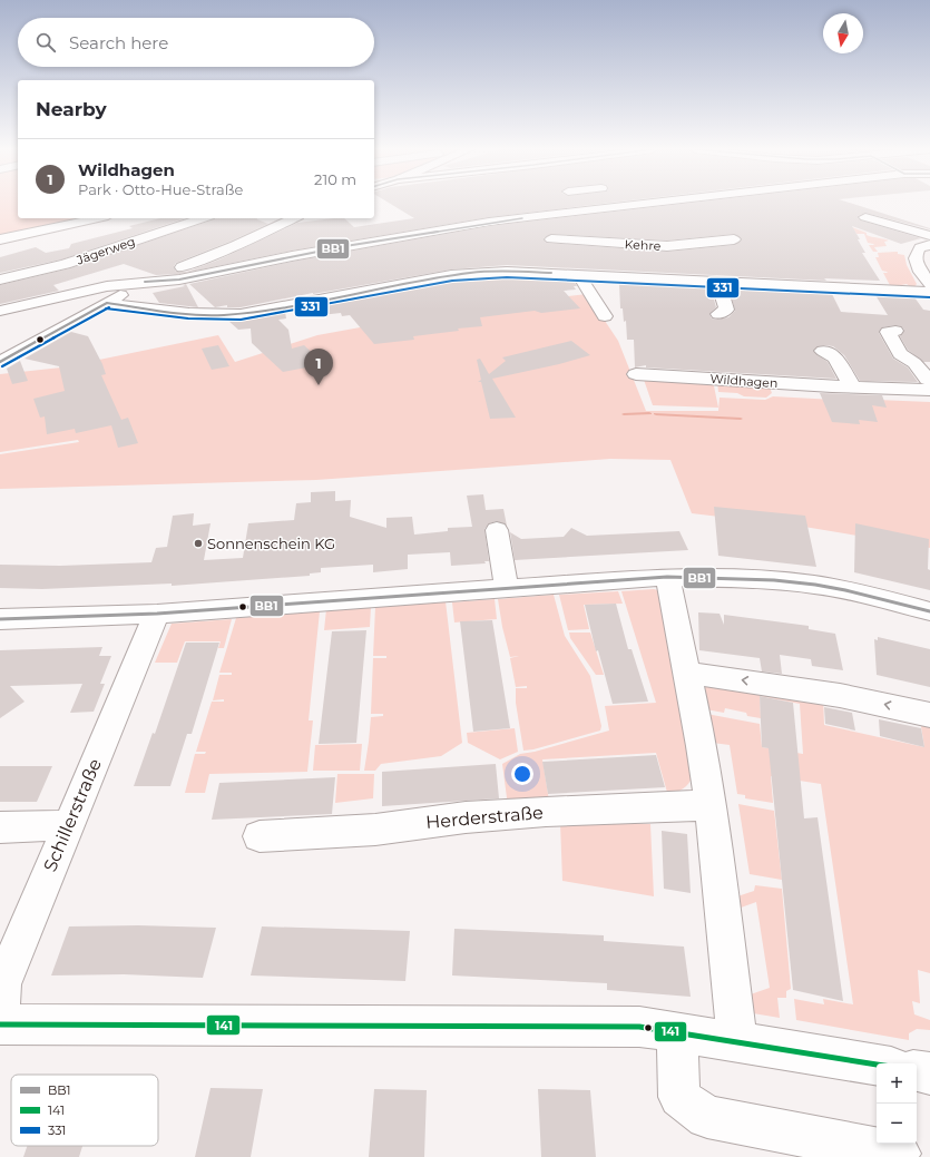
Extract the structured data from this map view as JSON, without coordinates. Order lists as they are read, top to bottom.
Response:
{
  "streets": {
    "street": [
      "Kehre",
      "Jägerweg",
      "Wildhagen",
      "Schillerstraße",
      "Herderstraße"
    ]
  },
  "places": ["Sonnenschein KG"],
  "lines": ["transit line BB1", "transit line 331", "transit line 141"],
  "legend": ["BB1", "141", "331"],
  "north": "bottom",
  "page": {
    "search": "Search here",
    "heading": "Nearby",
    "list": [
      {
        "mark": "1",
        "name": "Wildhagen",
        "note": "Park · Otto-Hue-Straße",
        "value": "210 m"
      }
    ],
    "pins": "1",
    "map_buttons": ["+", "−"]
  }
}
